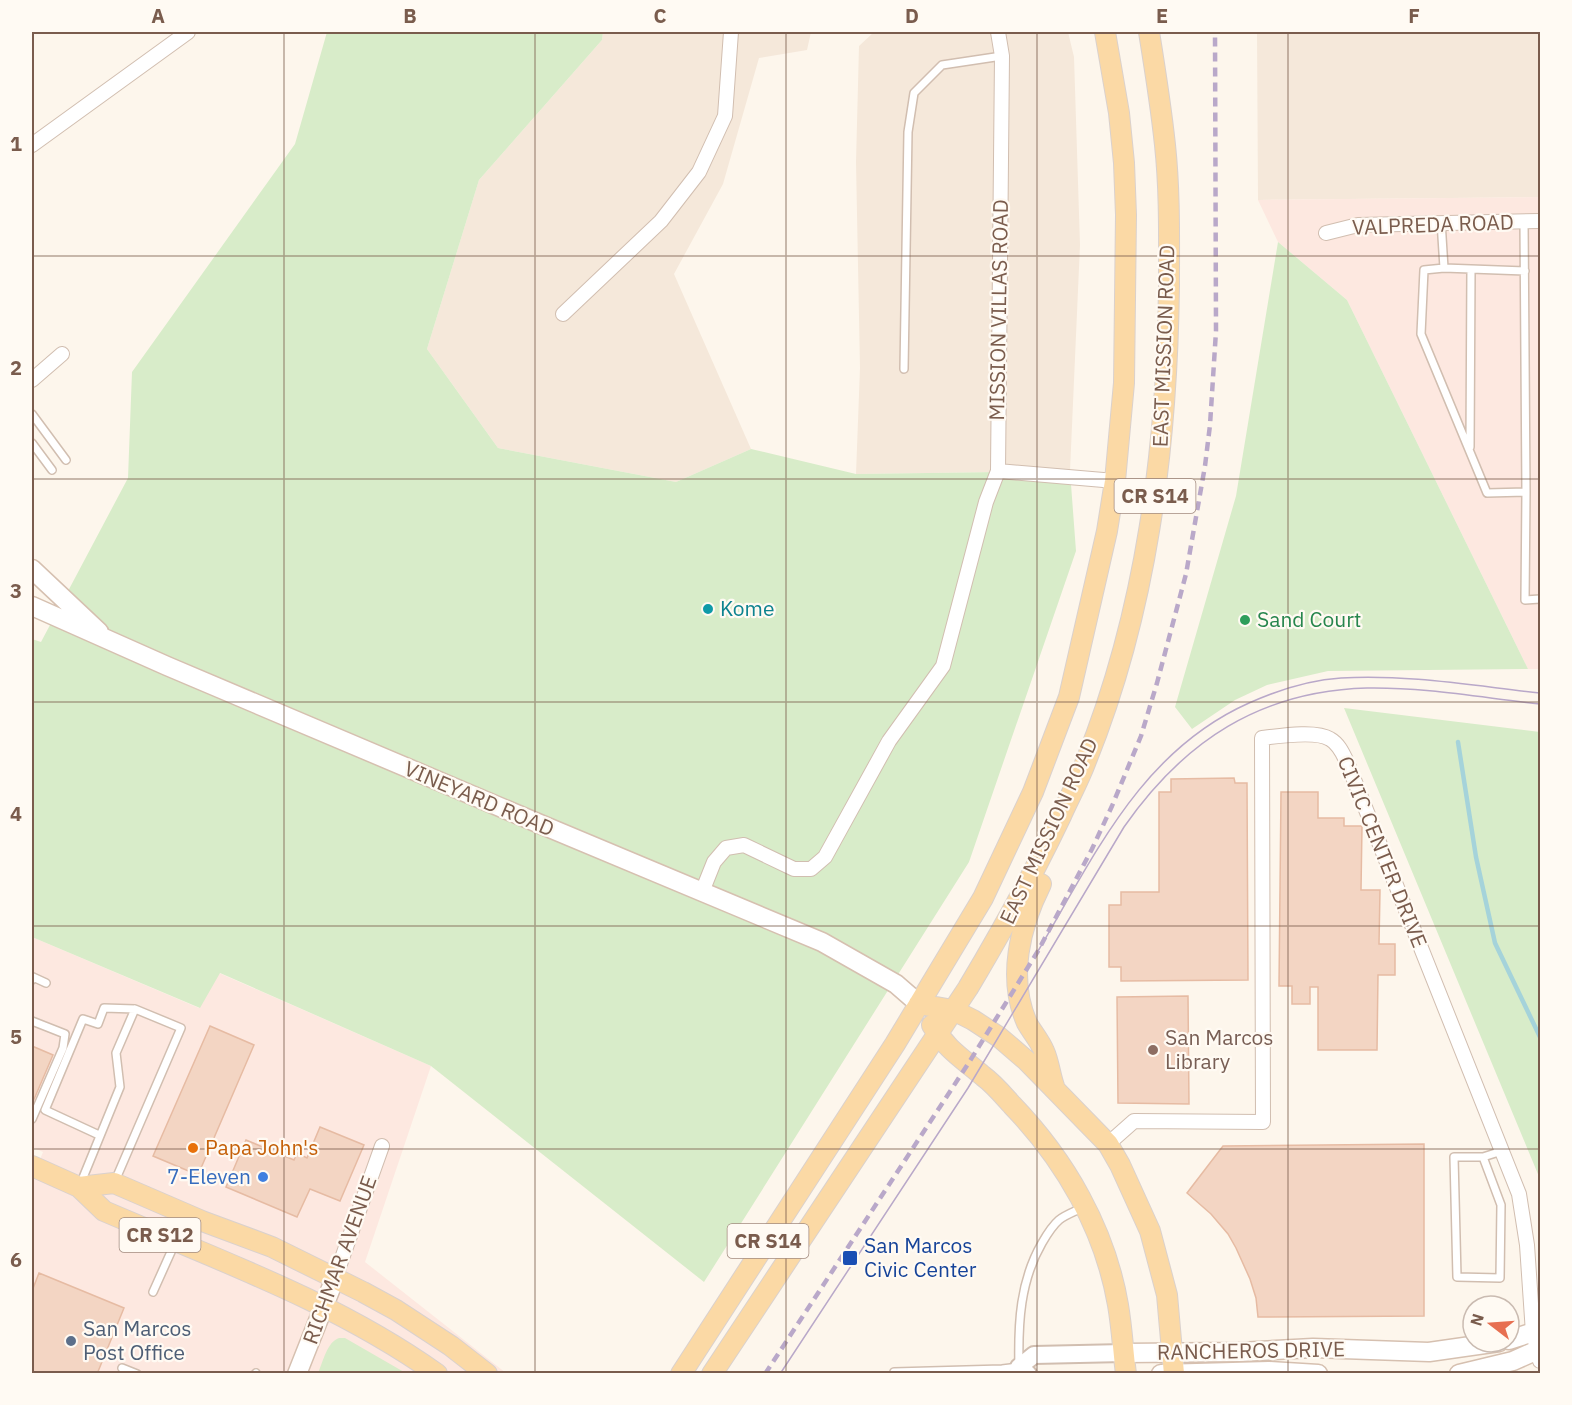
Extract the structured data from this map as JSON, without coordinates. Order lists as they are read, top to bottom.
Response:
{
  "streets": {
    "main road": [
      "EAST MISSION ROAD",
      "CR S14",
      "VINEYARD ROAD",
      "CR S12",
      "RICHMAR AVENUE",
      "RANCHEROS DRIVE"
    ],
    "street": ["VALPREDA ROAD", "MISSION VILLAS ROAD", "CIVIC CENTER DRIVE"]
  },
  "crossings": [
    ["EAST MISSION ROAD", "VINEYARD ROAD"],
    ["CR S12", "RICHMAR AVENUE"]
  ],
  "places": {
    "other": [
      "Kome",
      "Sand Court",
      "San Marcos Library",
      "Papa John's",
      "7-Eleven",
      "San Marcos Post Office"
    ],
    "transit": ["San Marcos Civic Center"]
  },
  "north": "left",
  "grid": {
    "columns": [
      "A",
      "B",
      "C",
      "D",
      "E",
      "F"
    ],
    "rows": [
      "1",
      "2",
      "3",
      "4",
      "5",
      "6"
    ]
  }
}
